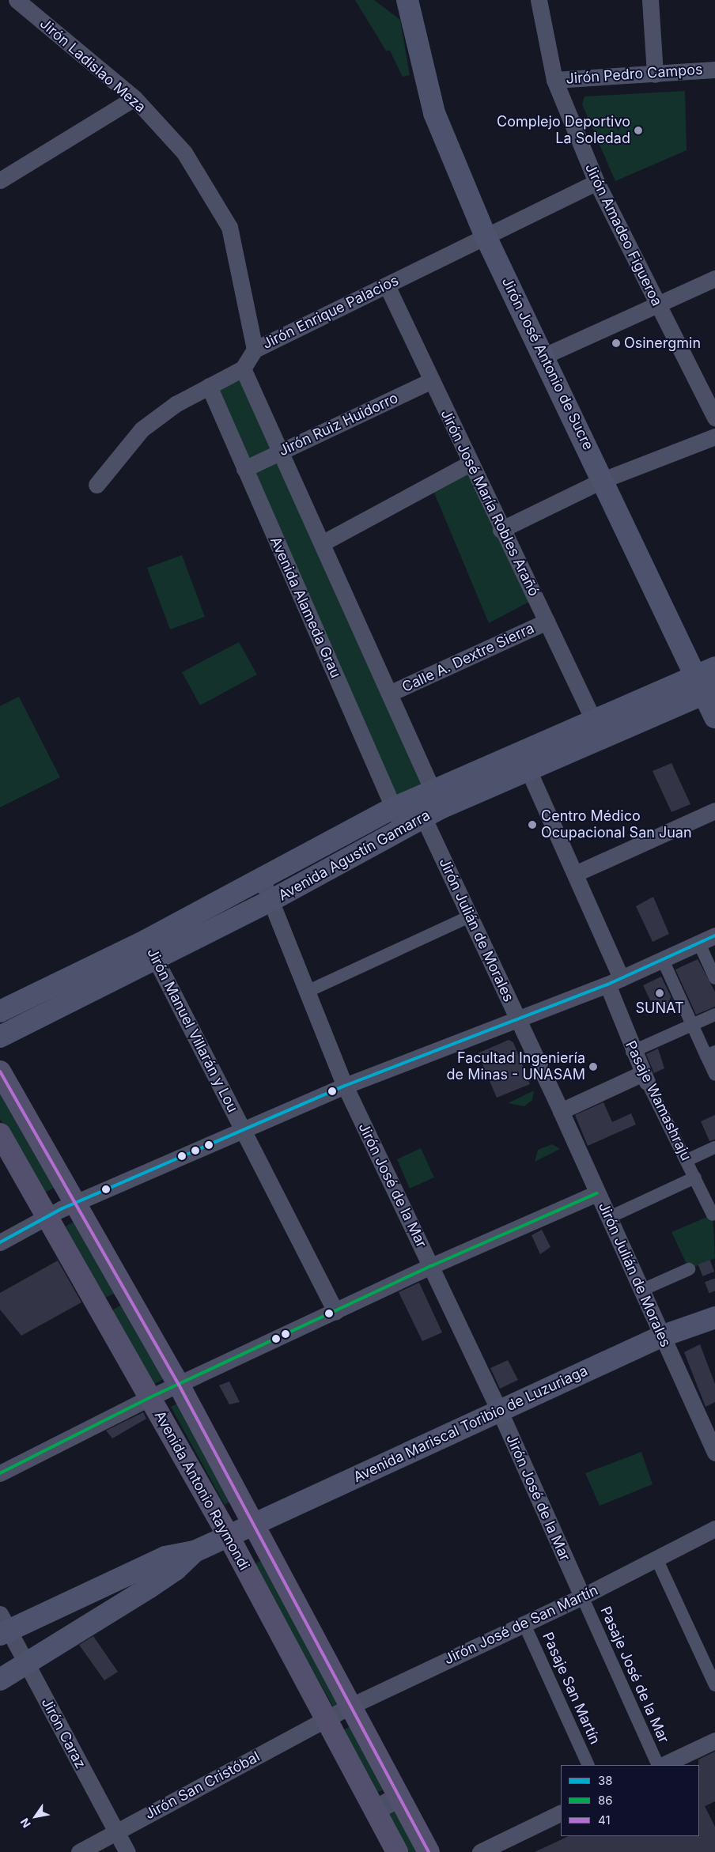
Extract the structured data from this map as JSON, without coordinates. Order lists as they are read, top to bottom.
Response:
{
  "streets": {
    "main road": [
      "Jirón José Antonio de Sucre",
      "Avenida Agustín Gamarra",
      "Avenida Mariscal Toribio de Luzuriaga",
      "Avenida Antonio Raymondi"
    ],
    "street": [
      "Jirón Ladislao Meza",
      "Jirón Pedro Campos",
      "Jirón Amadeo Figueroa",
      "Jirón Enrique Palacios",
      "Jirón Ruiz Huidorro",
      "Jirón José María Robles Arañó",
      "Avenida Alameda Grau",
      "Calle A. Dextre Sierra",
      "Jirón Julián de Morales",
      "Jirón Manuel Villarán y Lou",
      "Pasaje Wamashraju",
      "Jirón José de la Mar",
      "Jirón José de San Martín",
      "Pasaje José de la Mar",
      "Pasaje San Martín",
      "Jirón Caraz",
      "Jirón San Cristóbal"
    ]
  },
  "crossings": [
    ["Jirón Ladislao Meza", "Jirón Enrique Palacios"],
    ["Jirón Pedro Campos", "Jirón Amadeo Figueroa"],
    ["Jirón Amadeo Figueroa", "Jirón Enrique Palacios"],
    ["Jirón Enrique Palacios", "Jirón José Antonio de Sucre"],
    ["Jirón Enrique Palacios", "Jirón José María Robles Arañó"],
    ["Jirón José Antonio de Sucre", "Avenida Agustín Gamarra"],
    ["Jirón Ruiz Huidorro", "Jirón José María Robles Arañó"],
    ["Jirón Ruiz Huidorro", "Avenida Alameda Grau"],
    ["Jirón José María Robles Arañó", "Calle A. Dextre Sierra"],
    ["Jirón José María Robles Arañó", "Avenida Agustín Gamarra"],
    ["Avenida Alameda Grau", "Avenida Agustín Gamarra"],
    ["Avenida Agustín Gamarra", "Jirón Julián de Morales"],
    ["Avenida Agustín Gamarra", "Jirón Manuel Villarán y Lou"],
    ["Avenida Agustín Gamarra", "Pasaje Wamashraju"],
    ["Avenida Agustín Gamarra", "Jirón José de la Mar"],
    ["Jirón Julián de Morales", "Avenida Mariscal Toribio de Luzuriaga"],
    ["Jirón José de la Mar", "Avenida Mariscal Toribio de Luzuriaga"],
    ["Jirón José de la Mar", "Jirón José de San Martín"],
    ["Jirón José de la Mar", "Pasaje José de la Mar"],
    ["Avenida Mariscal Toribio de Luzuriaga", "Avenida Antonio Raymondi"],
    ["Avenida Antonio Raymondi", "Jirón José de San Martín"],
    ["Avenida Antonio Raymondi", "Jirón San Cristóbal"],
    ["Jirón José de San Martín", "Pasaje José de la Mar"],
    ["Jirón José de San Martín", "Pasaje San Martín"],
    ["Jirón José de San Martín", "Jirón San Cristóbal"],
    ["Jirón Caraz", "Jirón San Cristóbal"]
  ],
  "places": [
    "Complejo Deportivo La Soledad",
    "Osinergmin",
    "Centro Médico Ocupacional San Juan",
    "SUNAT",
    "Facultad Ingeniería de Minas - UNASAM"
  ],
  "lines": ["transit line 38", "transit line 41", "transit line 86"],
  "legend": ["38", "86", "41"],
  "north": "bottom left"
}
